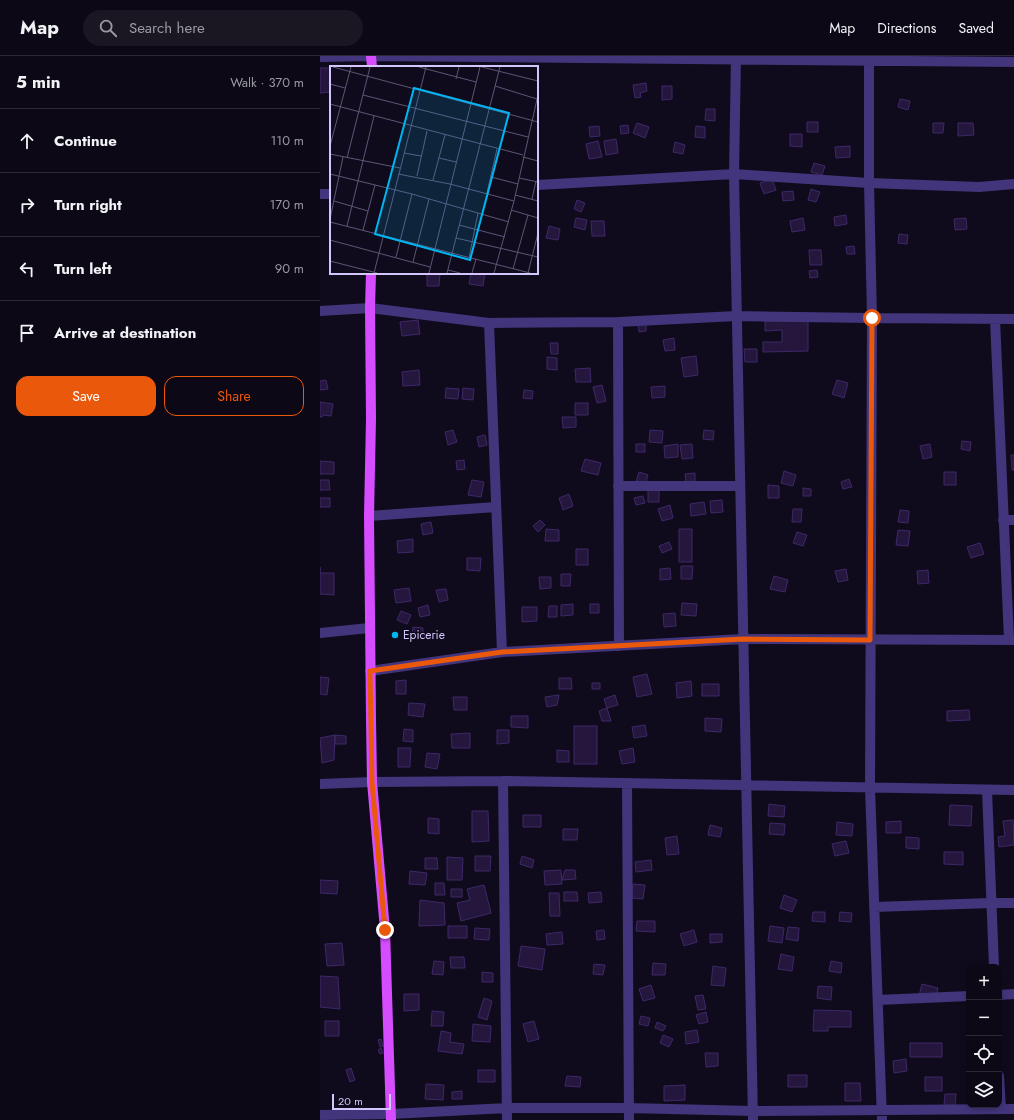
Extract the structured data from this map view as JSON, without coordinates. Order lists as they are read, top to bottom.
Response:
{
  "places": ["Epicerie"],
  "scale_bar": "20 m",
  "page": {
    "header": "Map",
    "search": "Search here",
    "nav": ["Map", "Directions", "Saved"],
    "heading": ["5 min", "Walk · 370 m"],
    "list": [
      ["Continue", "110 m"],
      ["Turn right", "170 m"],
      ["Turn left", "90 m"],
      "Arrive at destination"
    ],
    "buttons": ["Save", "Share"],
    "map_buttons": ["+", "−"],
    "scale": "20 m"
  }
}
